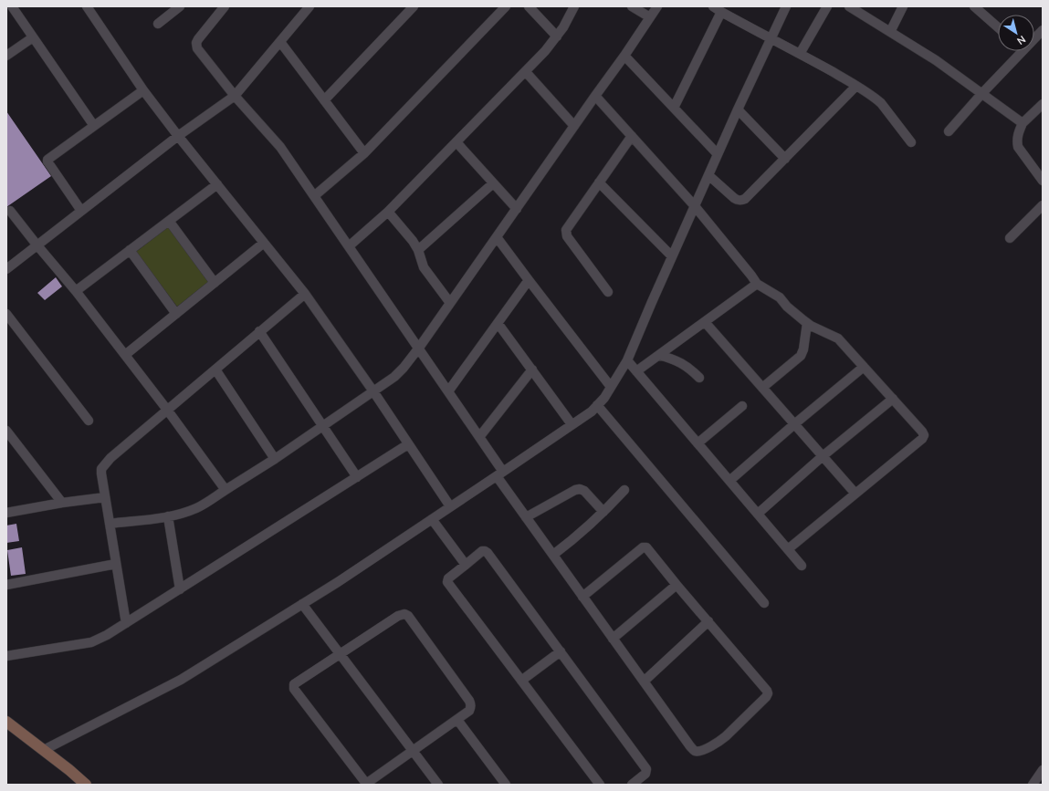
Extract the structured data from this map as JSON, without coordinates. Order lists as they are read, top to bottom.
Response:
{
  "north": "bottom right"
}
